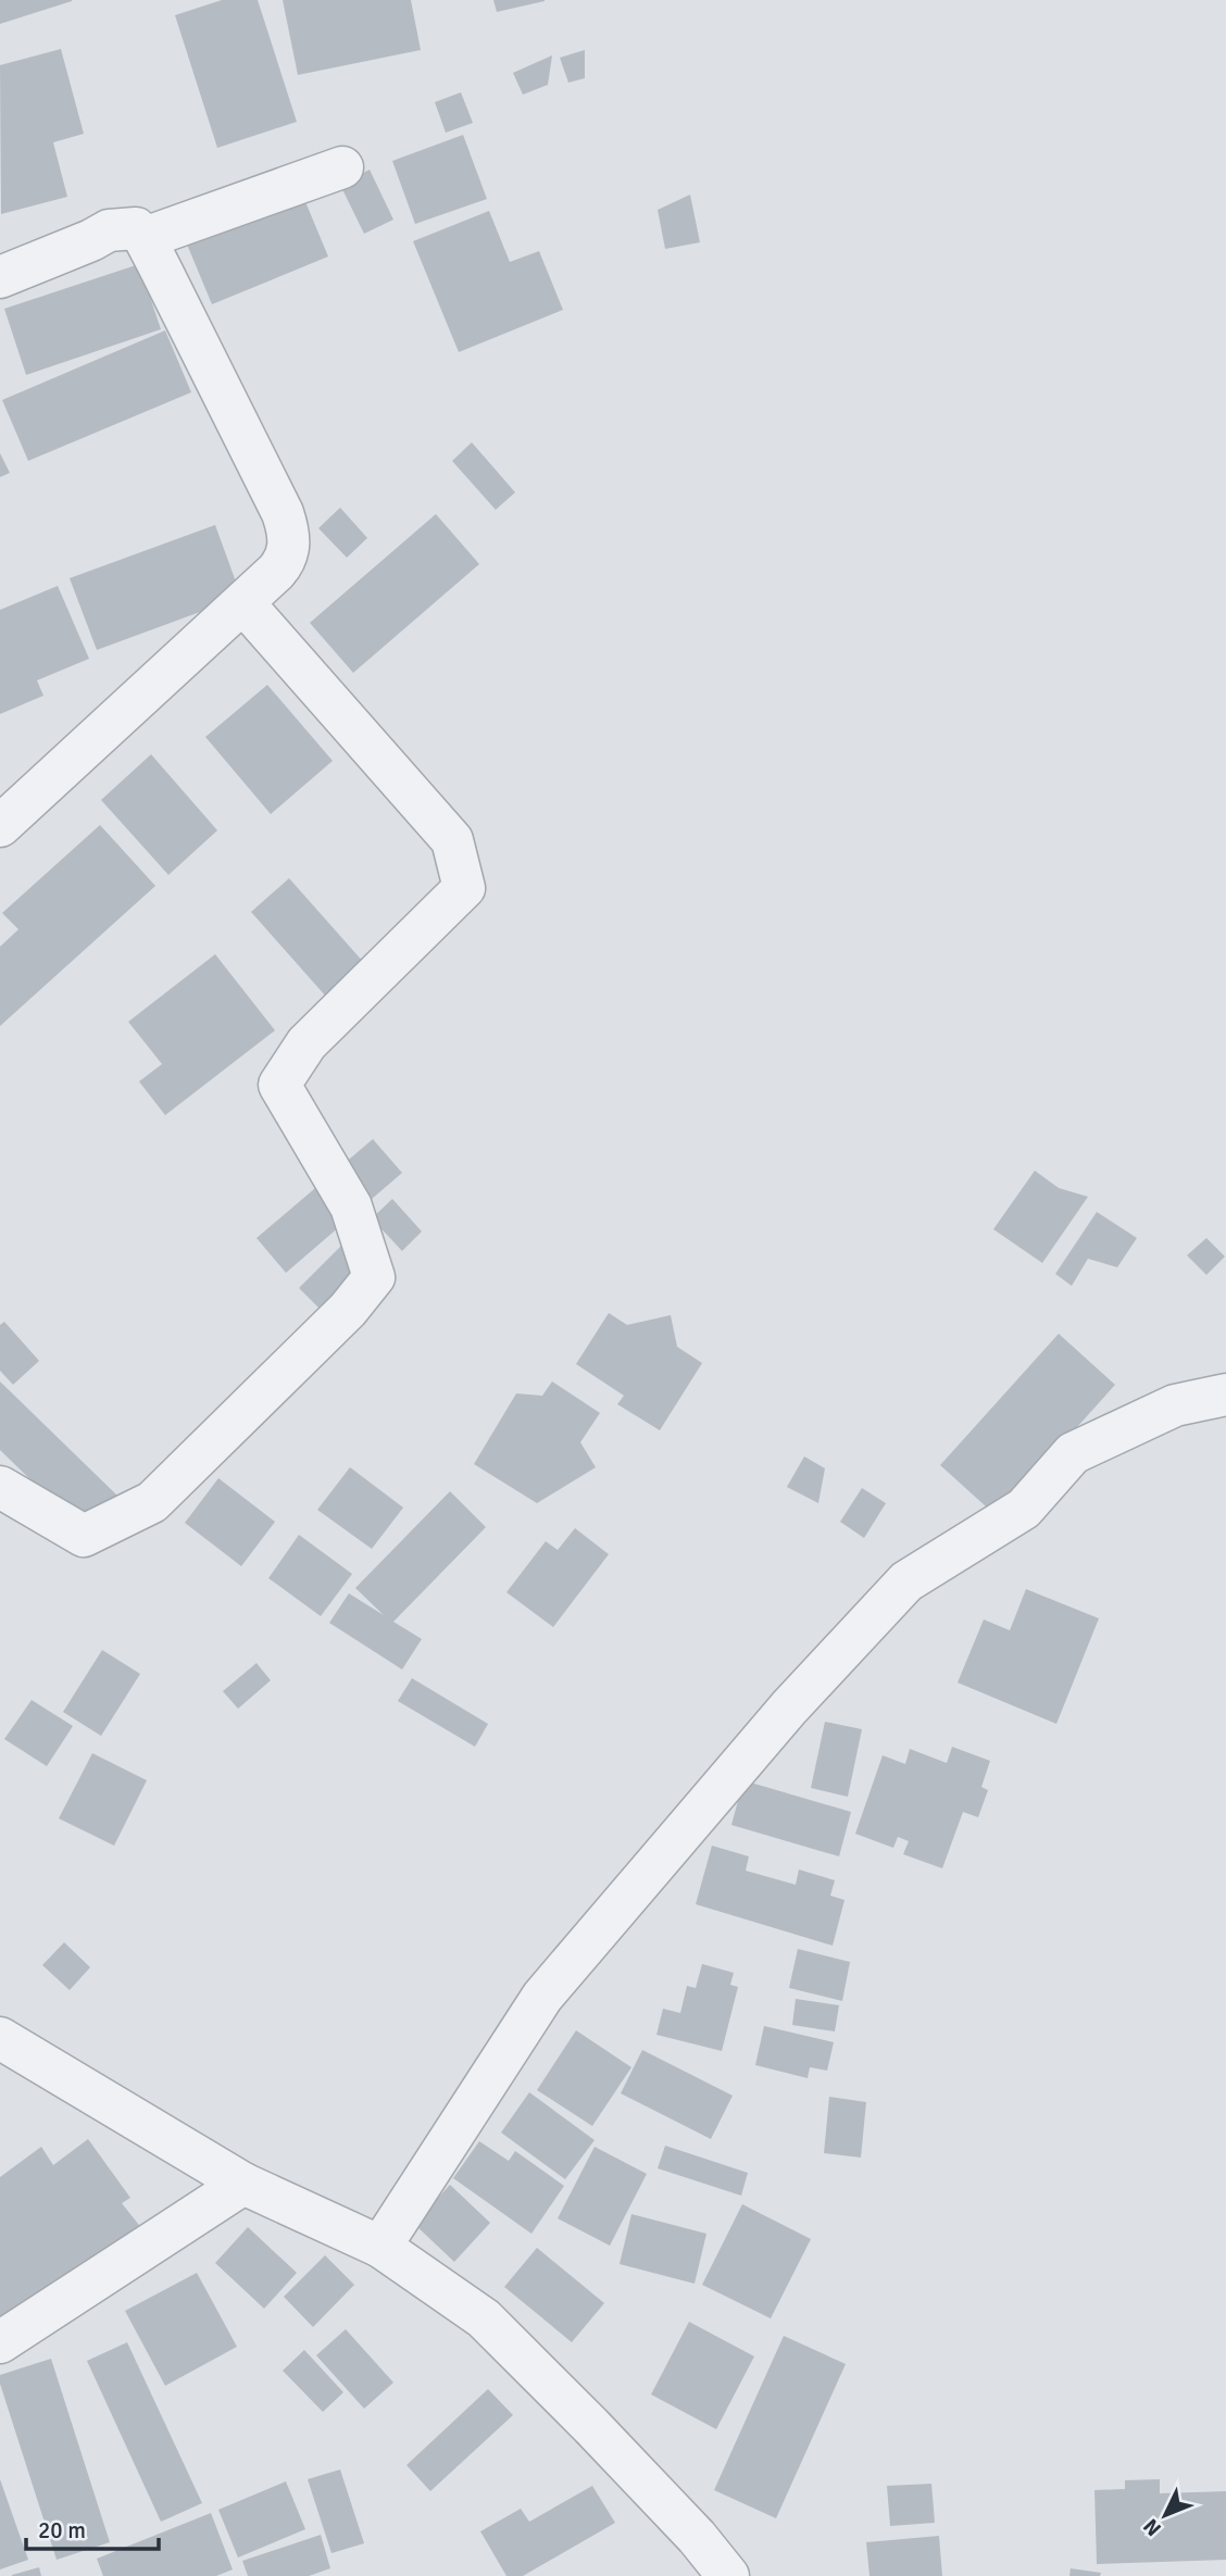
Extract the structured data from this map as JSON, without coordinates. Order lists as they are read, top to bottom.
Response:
{
  "scale_bar": "20 m",
  "north": "bottom left"
}
